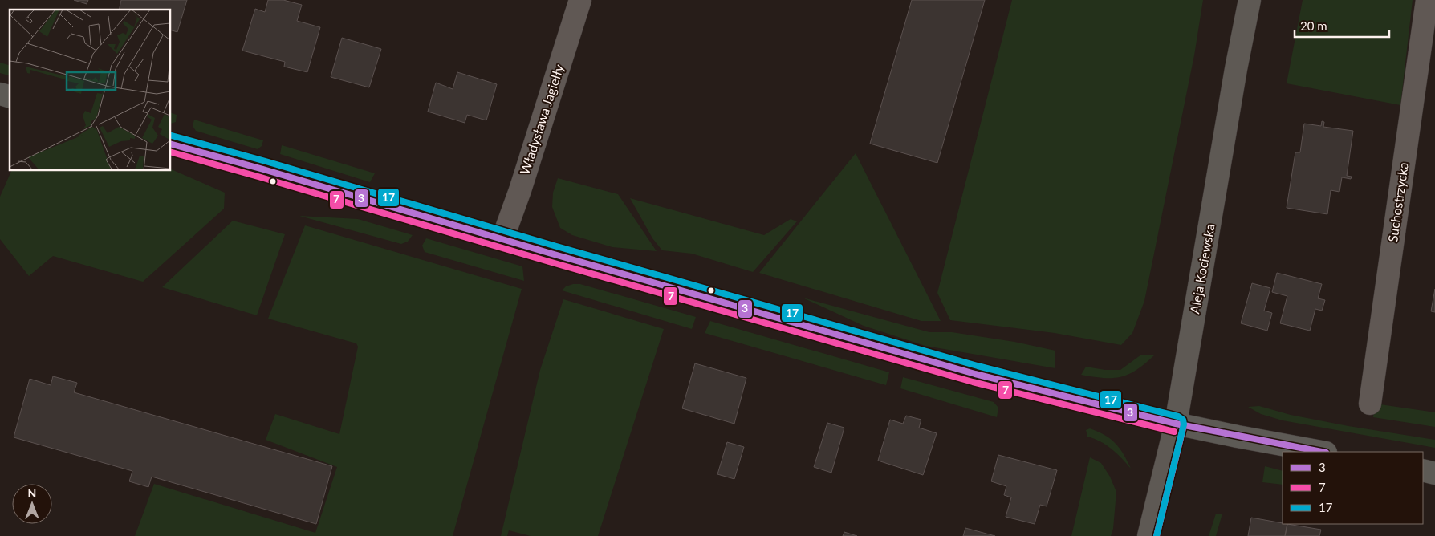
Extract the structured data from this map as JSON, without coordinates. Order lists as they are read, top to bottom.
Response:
{
  "streets": {
    "street": ["Władysława Jagiełły", "Suchostrzycka", "Aleja Kociewska"]
  },
  "lines": ["transit line 17", "transit line 3", "transit line 7"],
  "legend": ["3", "7", "17"],
  "scale_bar": "20 m",
  "north": "top"
}
